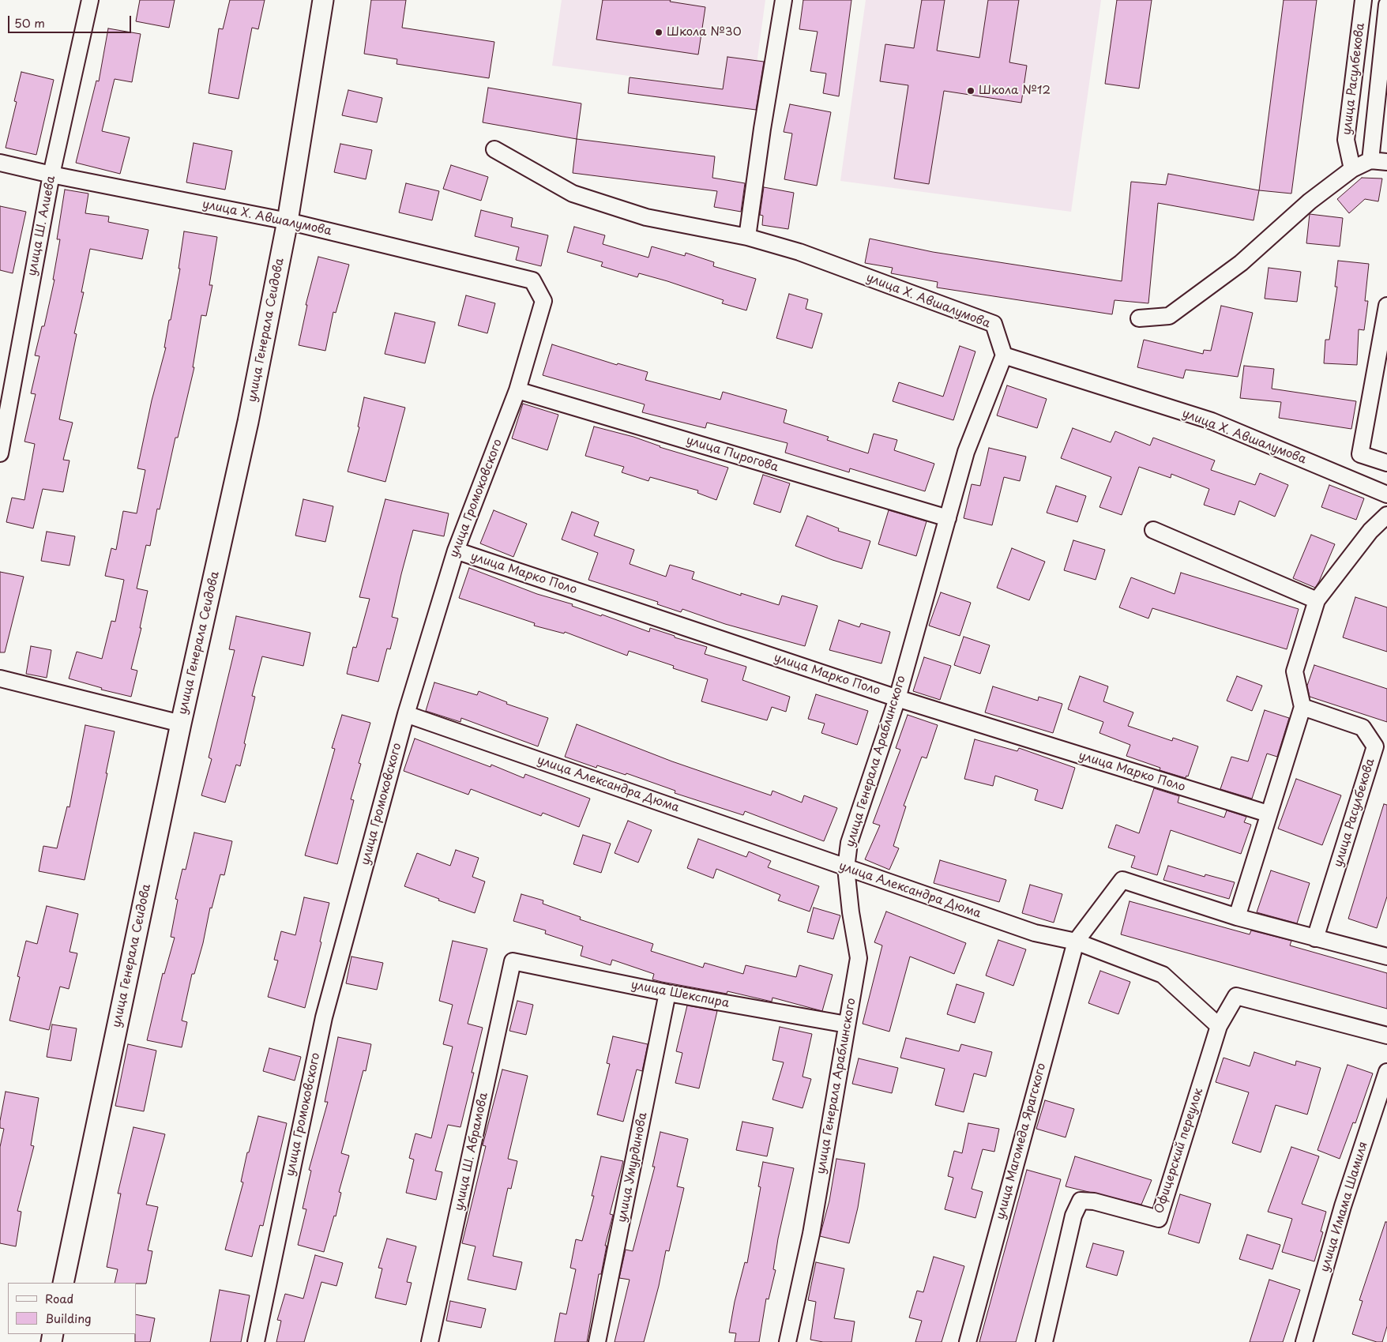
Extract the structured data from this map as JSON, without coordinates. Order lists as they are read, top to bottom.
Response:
{
  "streets": {
    "street": [
      "улица Расулбекова",
      "улица Х. Авшалумова",
      "улица Ш. Алиева",
      "улица Генерала Сеидова",
      "улица Пирогова",
      "улица Громоковского",
      "улица Марко Поло",
      "улица Генерала Араблинского",
      "улица Александра Дюма",
      "улица Шекспира",
      "улица Магомеда Ярагского",
      "Офицерский переулок",
      "улица Ш. Абрамова",
      "улица Умурдинова",
      "улица Имама Шамиля"
    ]
  },
  "crossings": [
    ["улица Х. Авшалумова", "улица Ш. Алиева"],
    ["улица Х. Авшалумова", "улица Генерала Сеидова"],
    ["улица Х. Авшалумова", "улица Громоковского"],
    ["улица Х. Авшалумова", "улица Генерала Араблинского"],
    ["улица Пирогова", "улица Громоковского"],
    ["улица Пирогова", "улица Генерала Араблинского"],
    ["улица Громоковского", "улица Марко Поло"],
    ["улица Громоковского", "улица Александра Дюма"],
    ["улица Марко Поло", "улица Генерала Араблинского"],
    ["улица Генерала Араблинского", "улица Александра Дюма"],
    ["улица Генерала Араблинского", "улица Шекспира"],
    ["улица Александра Дюма", "улица Магомеда Ярагского"],
    ["улица Александра Дюма", "Офицерский переулок"],
    ["улица Шекспира", "улица Ш. Абрамова"],
    ["улица Шекспира", "улица Умурдинова"]
  ],
  "places": ["Школа №30", "Школа №12"],
  "legend": ["Road", "Building"],
  "scale_bar": "50 m"
}
